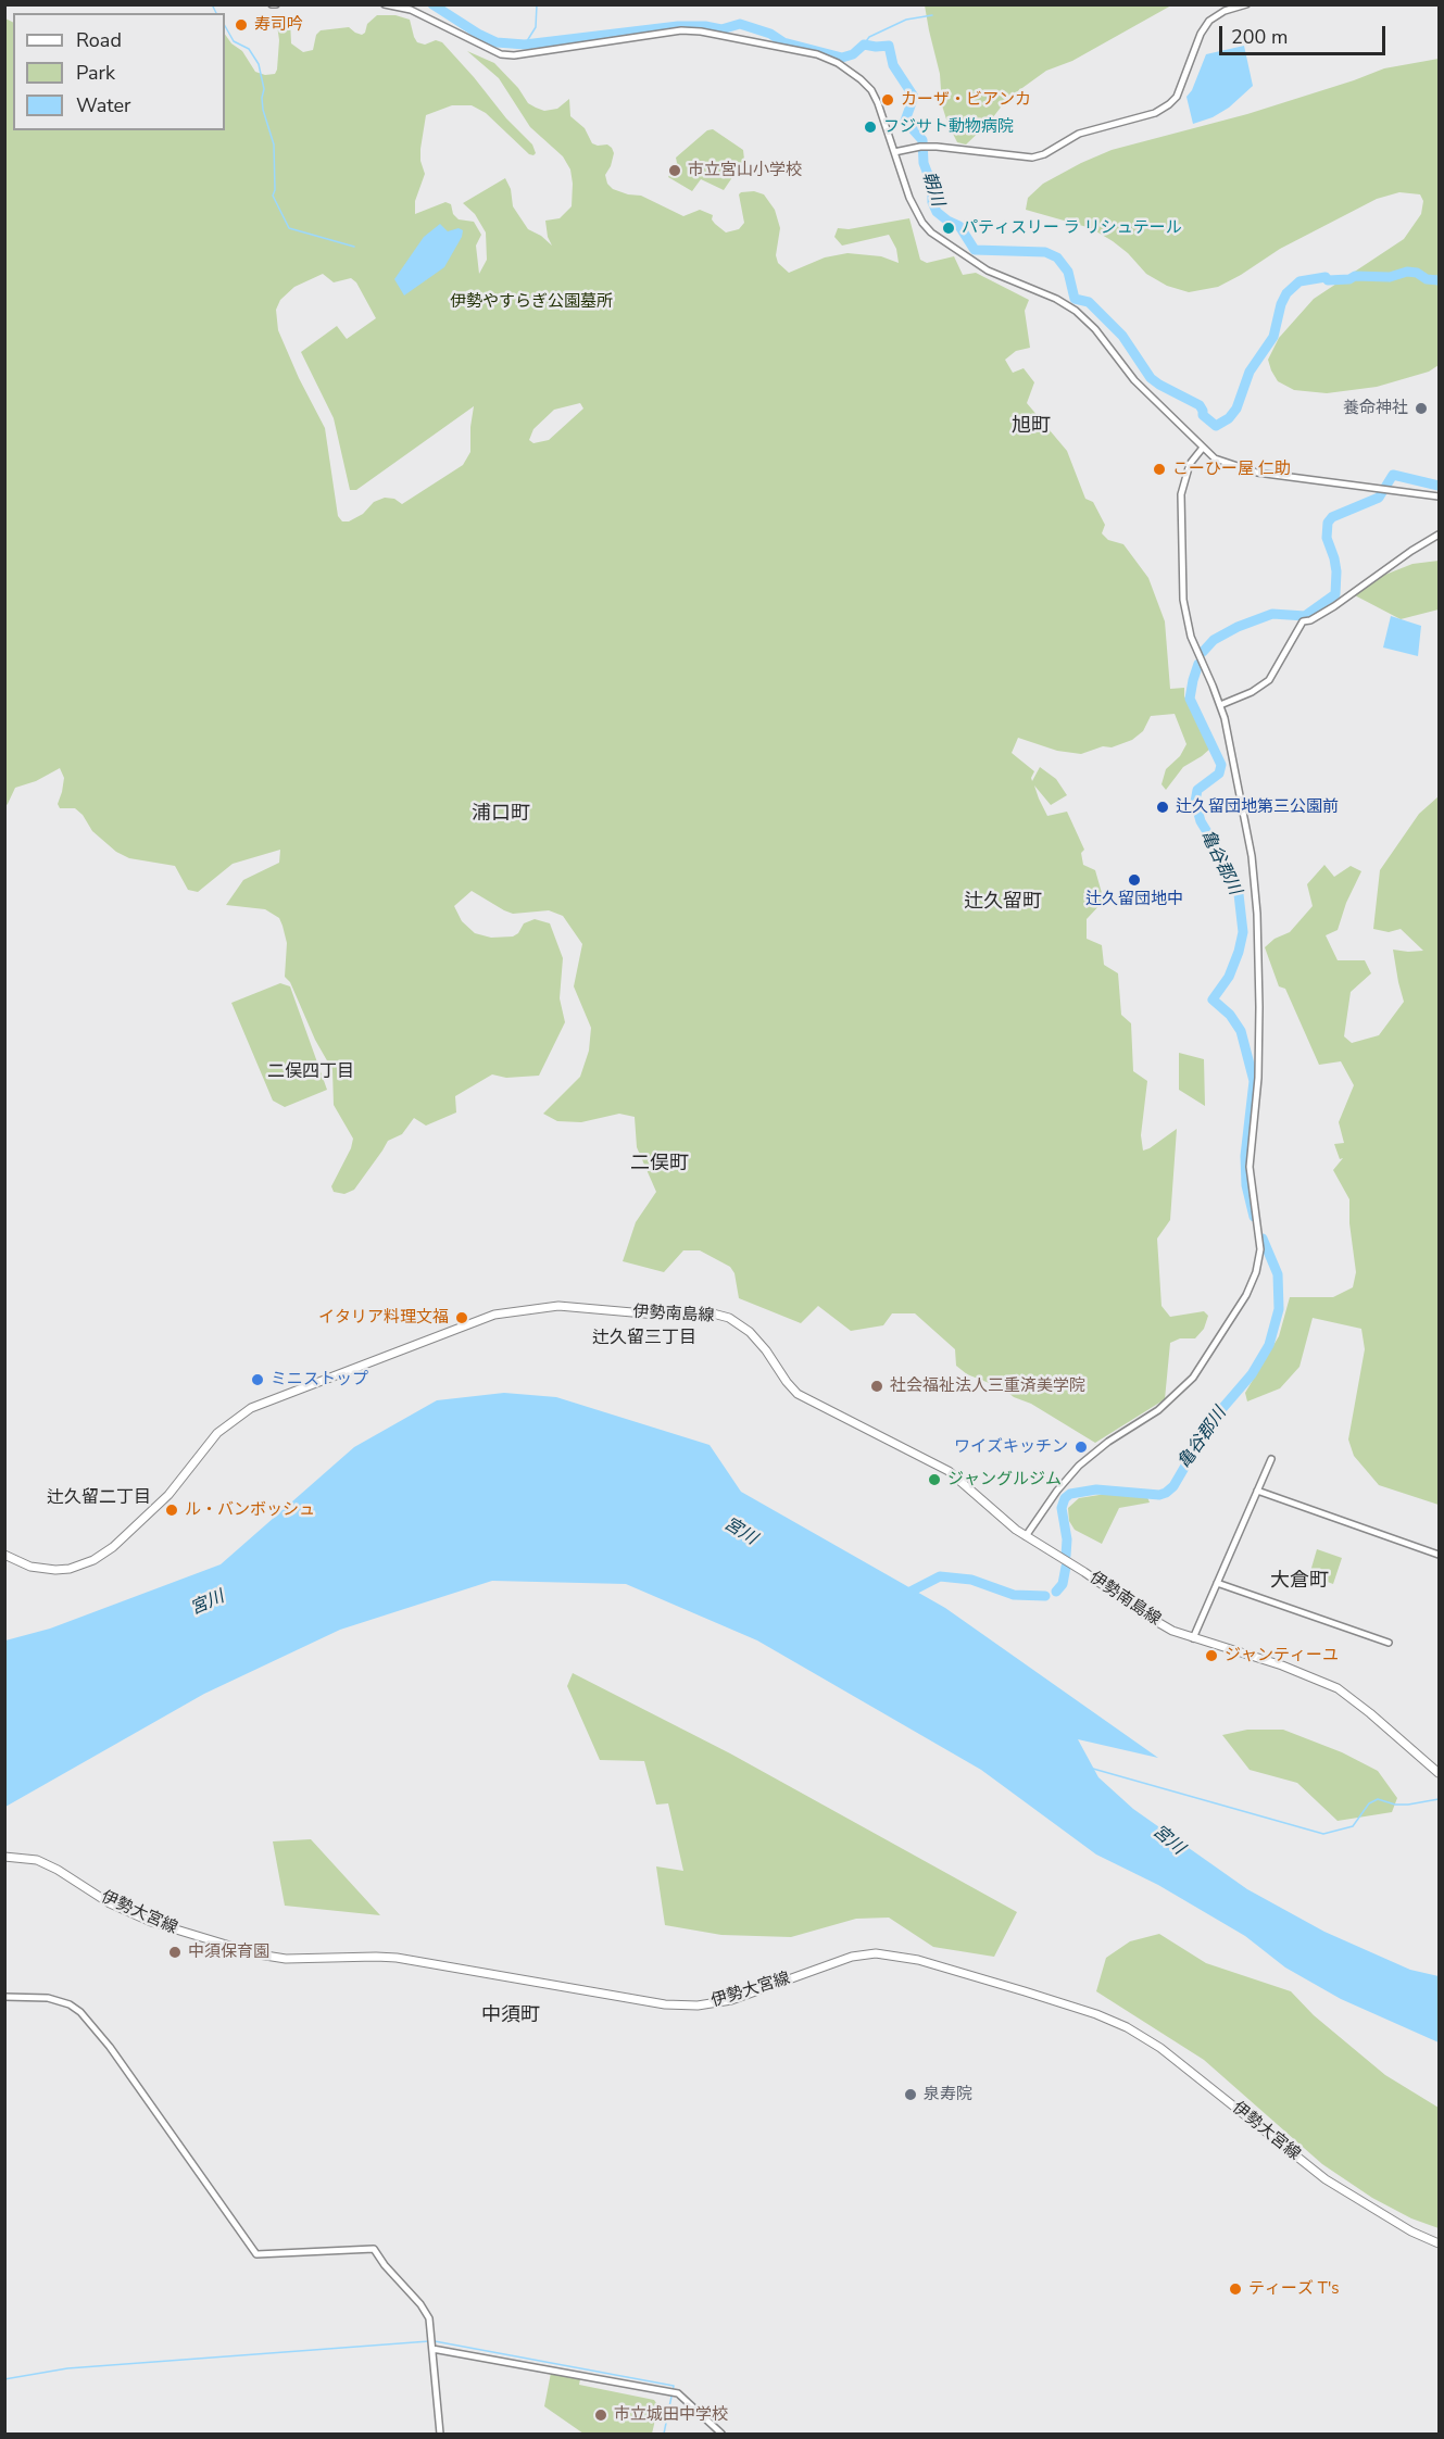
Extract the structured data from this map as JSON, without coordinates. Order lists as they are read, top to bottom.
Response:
{
  "streets": {
    "main road": ["伊勢南島線", "伊勢大宮線"]
  },
  "districts": [
    "旭町",
    "浦口町",
    "辻久留町",
    "二俣四丁目",
    "二俣町",
    "辻久留三丁目",
    "辻久留二丁目",
    "大倉町",
    "中須町"
  ],
  "water": ["朝川", "亀谷郡川", "宮川"],
  "parks": ["伊勢やすらぎ公園墓所"],
  "places": [
    "寿司吟",
    "カーザ・ビアンカ",
    "フジサト動物病院",
    "市立宮山小学校",
    "パティスリー ラ リシュテール",
    "養命神社",
    "こーひー屋 仁助",
    "辻久留団地第三公園前",
    "辻久留団地中",
    "イタリア料理文福",
    "ミニストップ",
    "社会福祉法人三重済美学院",
    "ワイズキッチン",
    "ジャングルジム",
    "ル・バンボッシュ",
    "ジャンティーユ",
    "中須保育園",
    "泉寿院",
    "ティーズ T's",
    "市立城田中学校"
  ],
  "legend": ["Road", "Park", "Water"],
  "scale_bar": "200 m"
}
